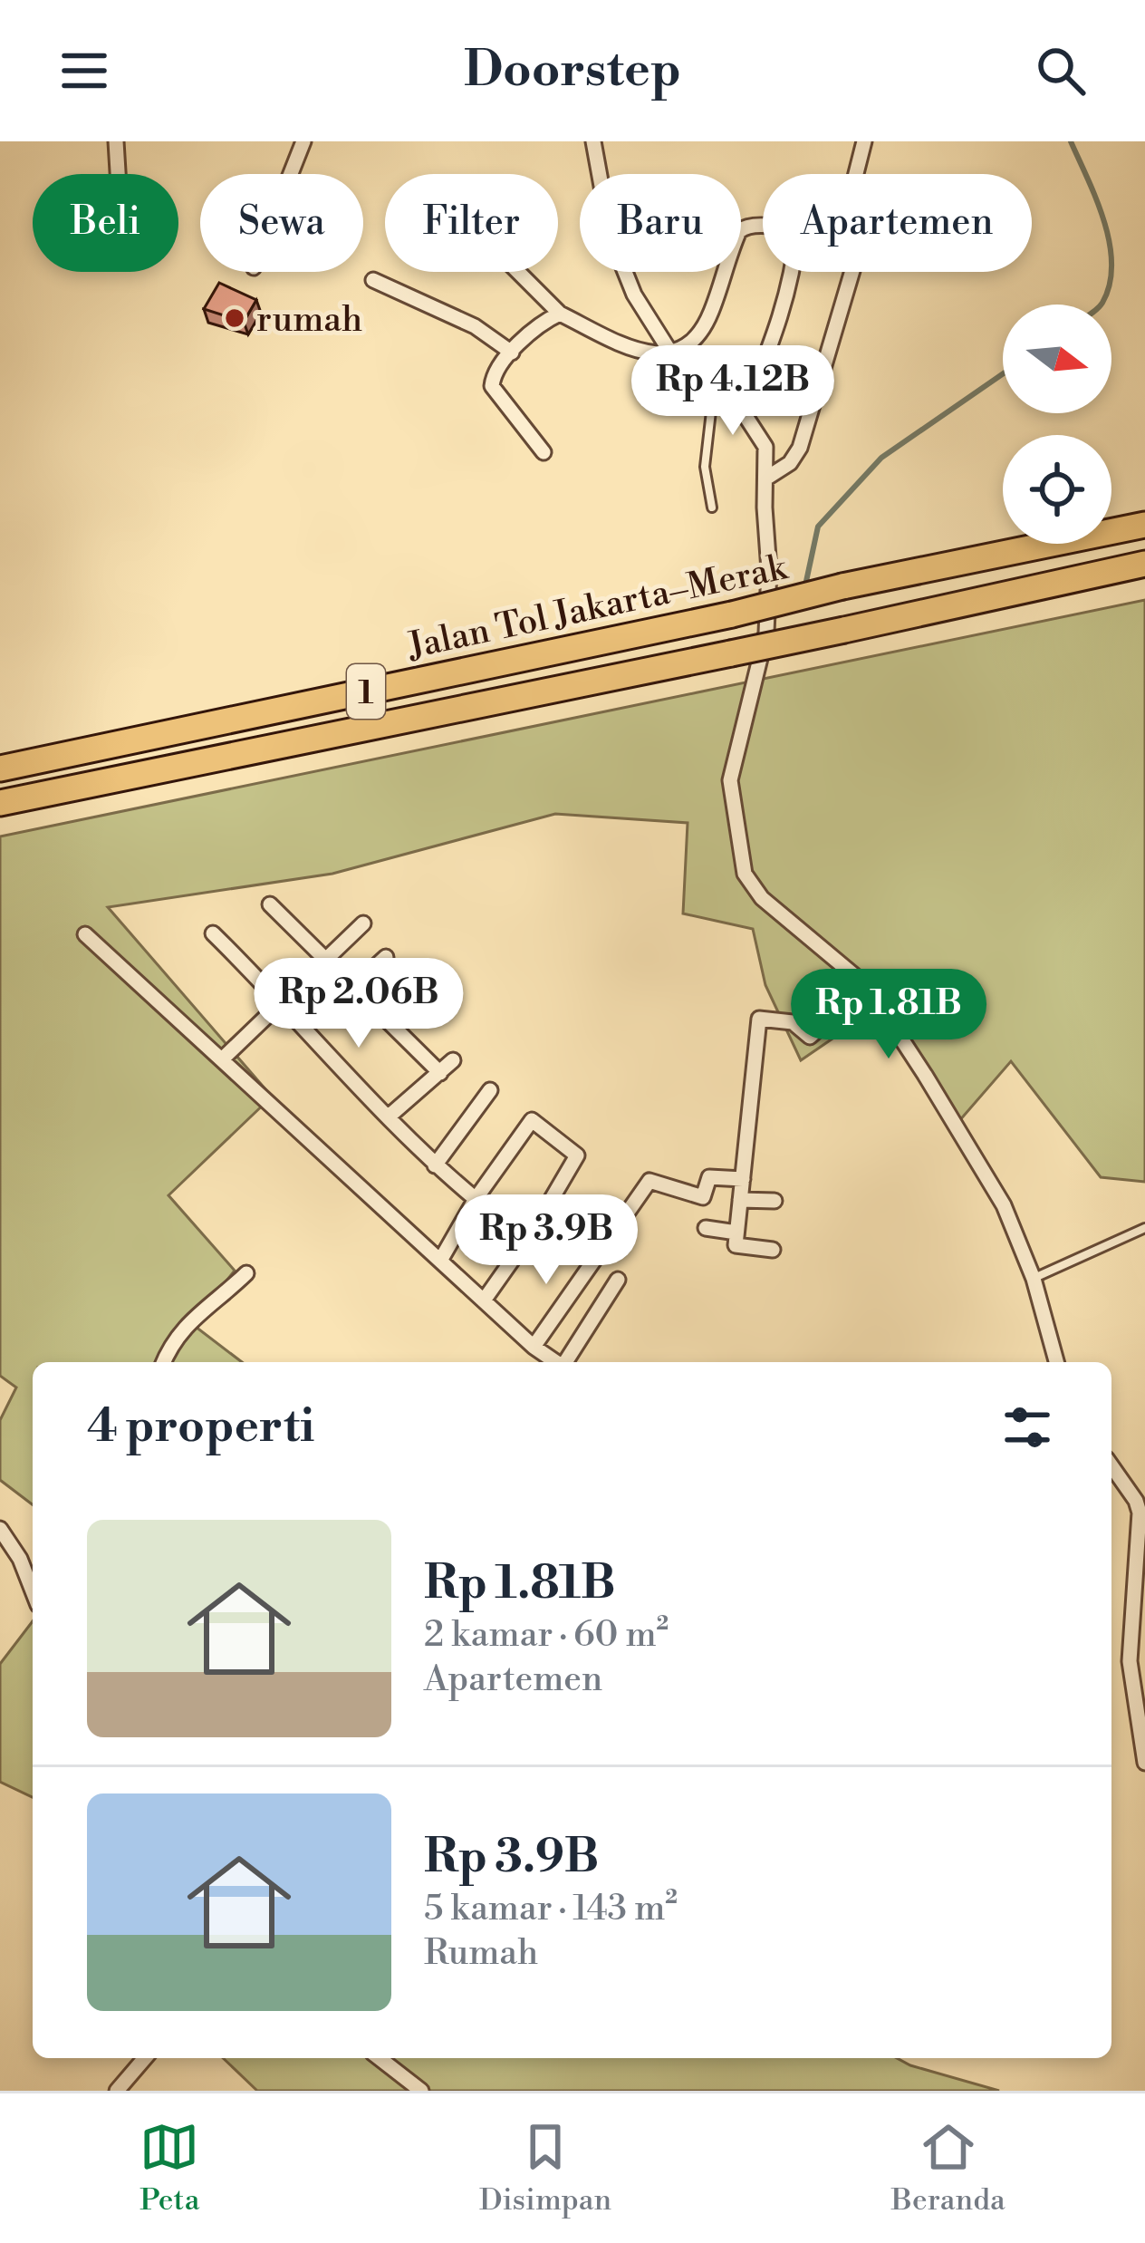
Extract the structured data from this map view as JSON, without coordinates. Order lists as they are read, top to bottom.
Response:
{
  "streets": {
    "highway": ["Jalan Tol Jakarta–Merak", "1"]
  },
  "places": ["rumah"],
  "north": "right",
  "page": {
    "header": "Doorstep",
    "chip": [
      "Beli",
      "Sewa",
      "Filter",
      "Baru",
      "Apartemen"
    ],
    "price": [
      "Rp 4.12B",
      "Rp 2.06B",
      "Rp 1.81B",
      "Rp 3.9B"
    ],
    "heading": "4 properti",
    "list": [
      {
        "name": "Rp 1.81B",
        "note": "2 kamar · 60 m² · Apartemen"
      },
      {
        "name": "Rp 3.9B",
        "note": "5 kamar · 143 m² · Rumah"
      }
    ],
    "tabs": ["Peta", "Disimpan", "Beranda"]
  }
}
